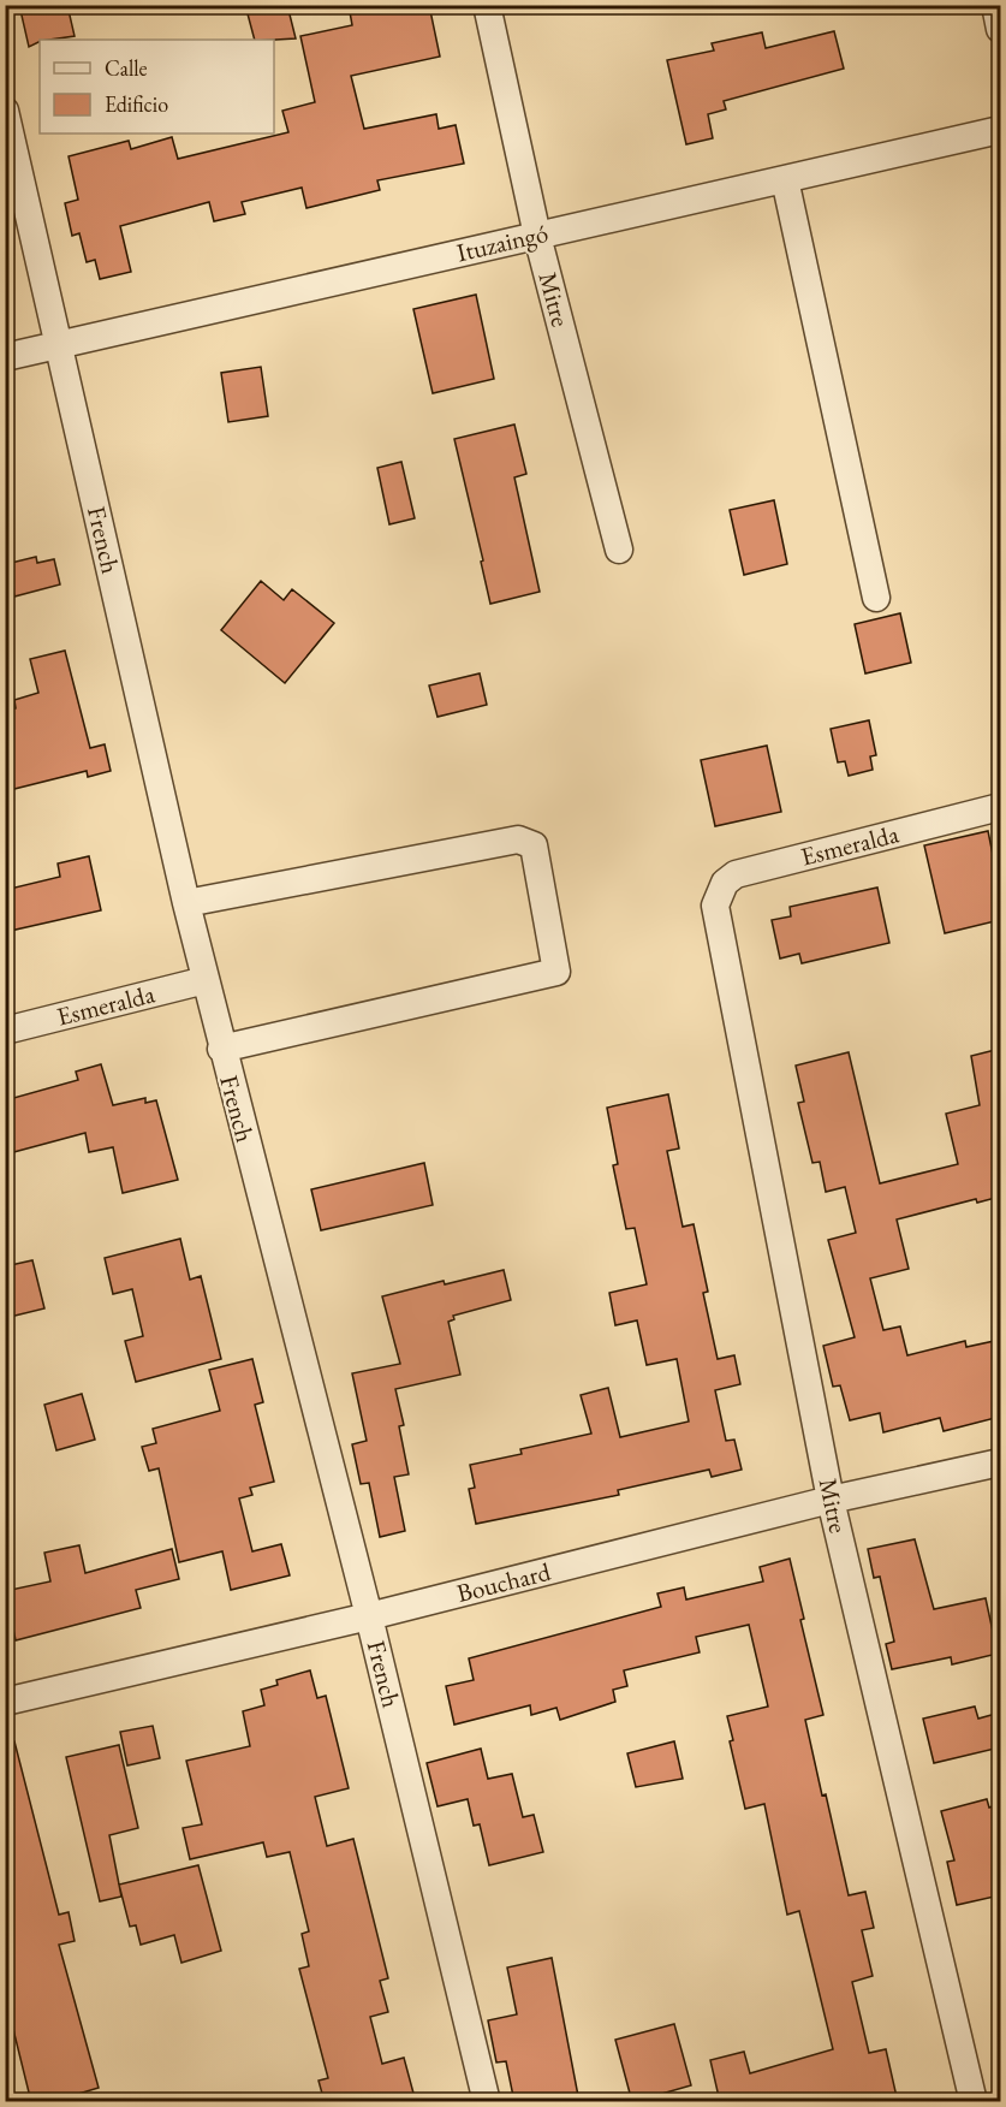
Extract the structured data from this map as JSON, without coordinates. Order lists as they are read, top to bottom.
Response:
{
  "streets": {
    "street": [
      "Ituzaingó",
      "Mitre",
      "French",
      "Esmeralda",
      "Bouchard"
    ]
  },
  "crossings": [
    ["Ituzaingó", "Mitre"],
    ["Ituzaingó", "French"],
    ["Mitre", "Esmeralda"],
    ["Mitre", "Bouchard"],
    ["French", "Esmeralda"],
    ["French", "Bouchard"]
  ],
  "legend": ["Calle", "Edificio"]
}
